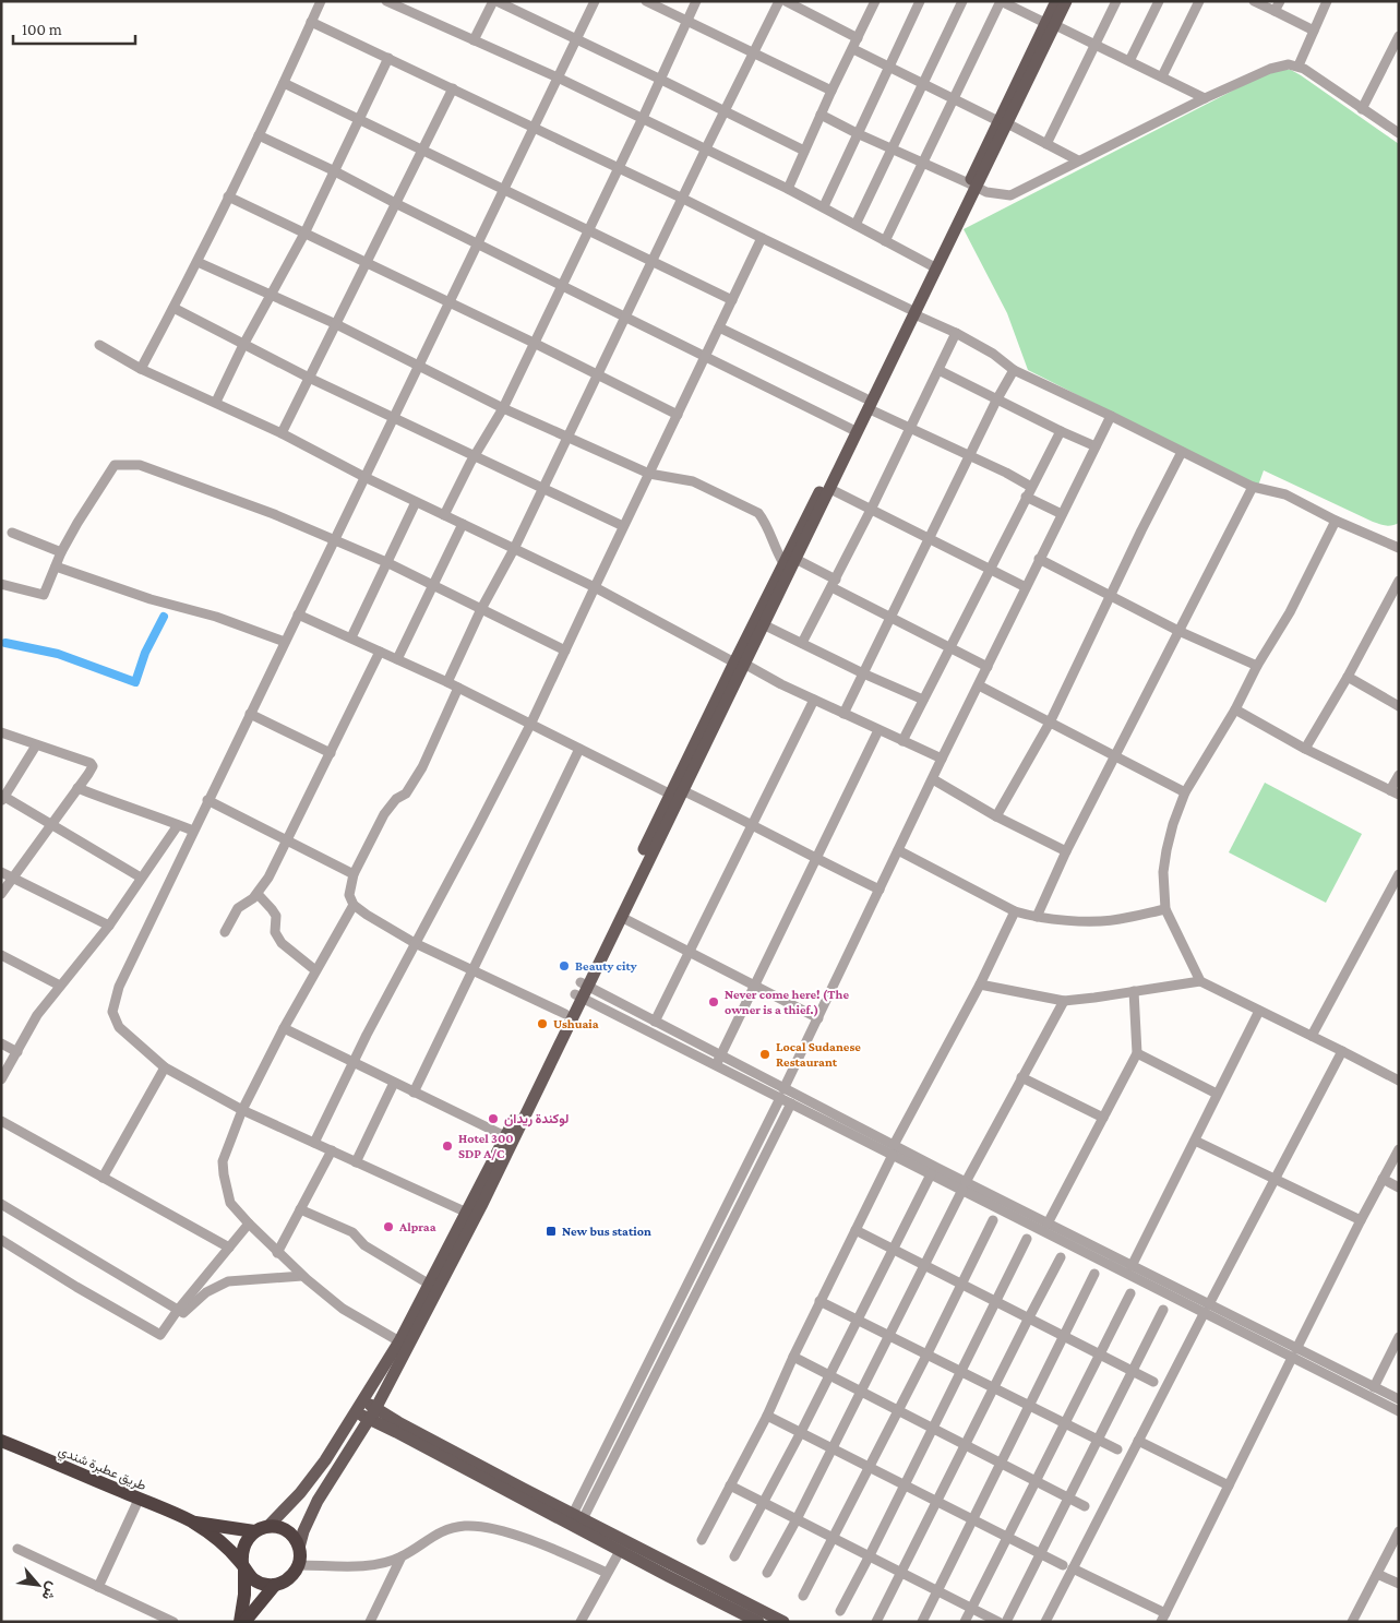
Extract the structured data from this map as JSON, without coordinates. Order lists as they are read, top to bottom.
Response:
{
  "streets": {
    "highway": ["طريق عطبرة شندي"]
  },
  "places": {
    "other": [
      "Beauty city",
      "Never come here! (The owner is a thief.)",
      "Ushuaia",
      "Local Sudanese Restaurant",
      "لوكندة ريدان",
      "Hotel 300 SDP A/C",
      "Alpraa"
    ],
    "transit": ["New bus station"]
  },
  "scale_bar": "100 m",
  "north": "bottom right"
}
